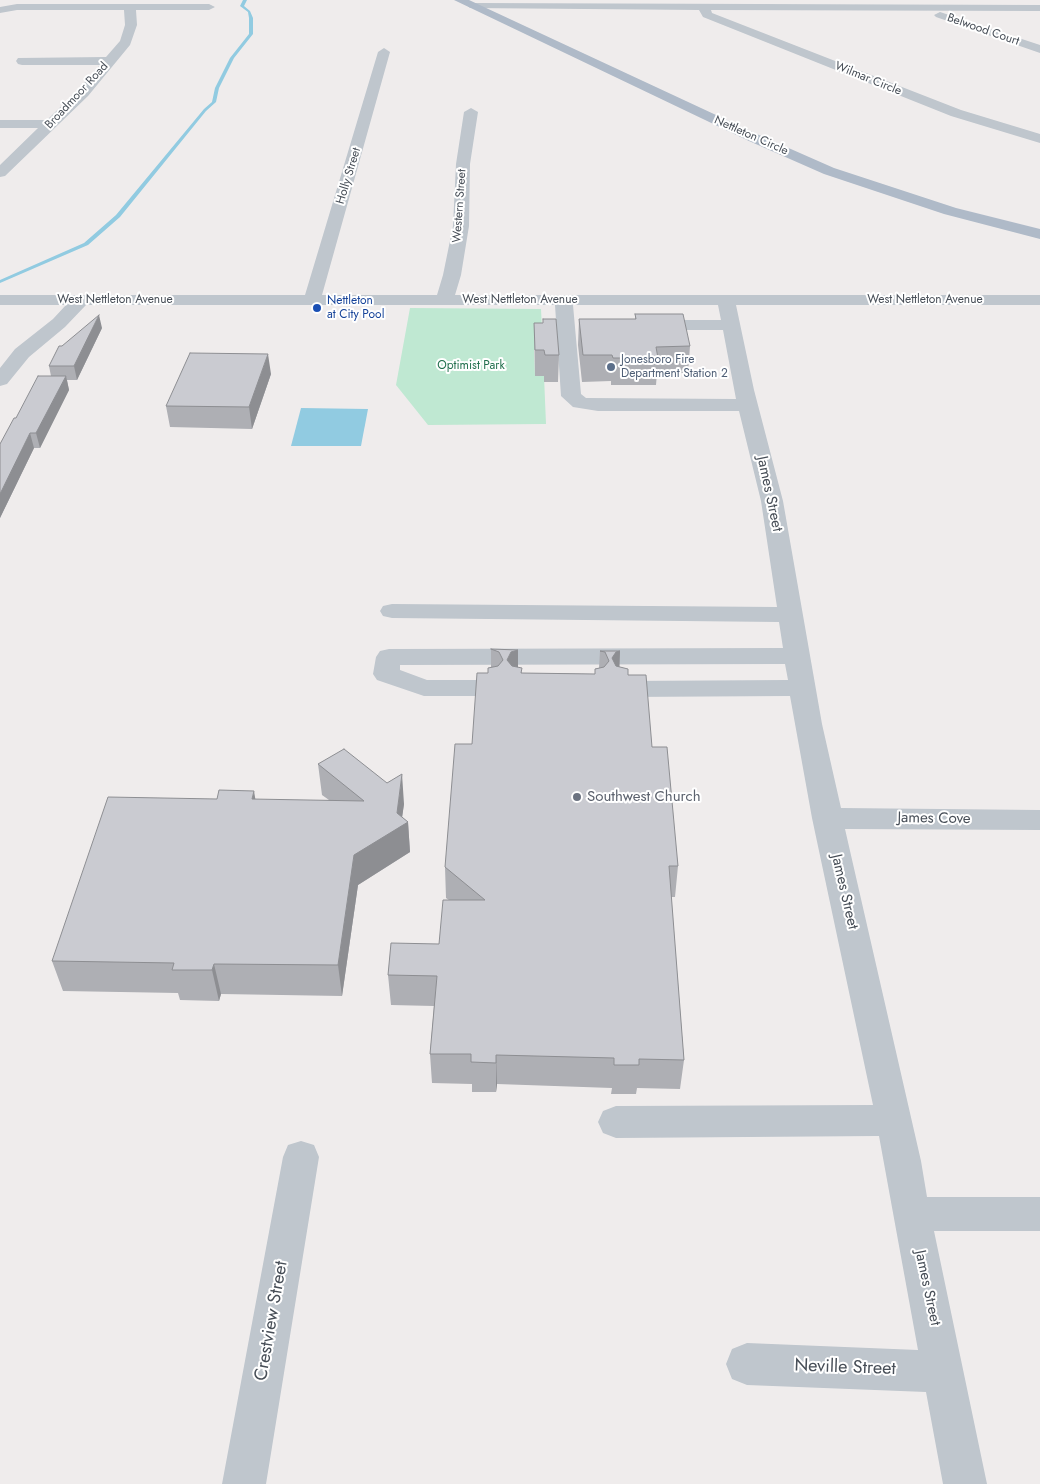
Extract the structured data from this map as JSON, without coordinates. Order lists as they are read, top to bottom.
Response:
{
  "streets": {
    "main road": ["Nettleton Circle"],
    "street": [
      "Belwood Court",
      "Wilmar Circle",
      "Broadmoor Road",
      "Holly Street",
      "Western Street",
      "West Nettleton Avenue",
      "James Street",
      "James Cove",
      "Crestview Street",
      "Neville Street"
    ]
  },
  "crossings": [
    ["Holly Street", "West Nettleton Avenue"],
    ["Western Street", "West Nettleton Avenue"],
    ["West Nettleton Avenue", "James Street"],
    ["James Street", "James Cove"],
    ["James Street", "Neville Street"]
  ],
  "parks": ["Optimist Park"],
  "places": ["Nettleton at City Pool", "Jonesboro Fire Department Station 2", "Southwest Church"]
}
